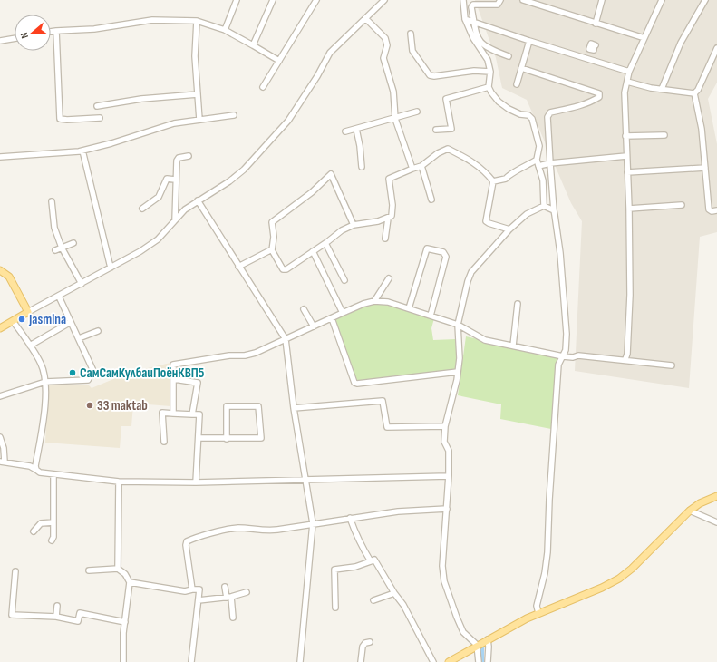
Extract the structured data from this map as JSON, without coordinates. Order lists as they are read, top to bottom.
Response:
{
  "places": ["Jasmina", "СамСамКулбаиПоёнКВП5", "33 maktab"],
  "north": "left"
}
